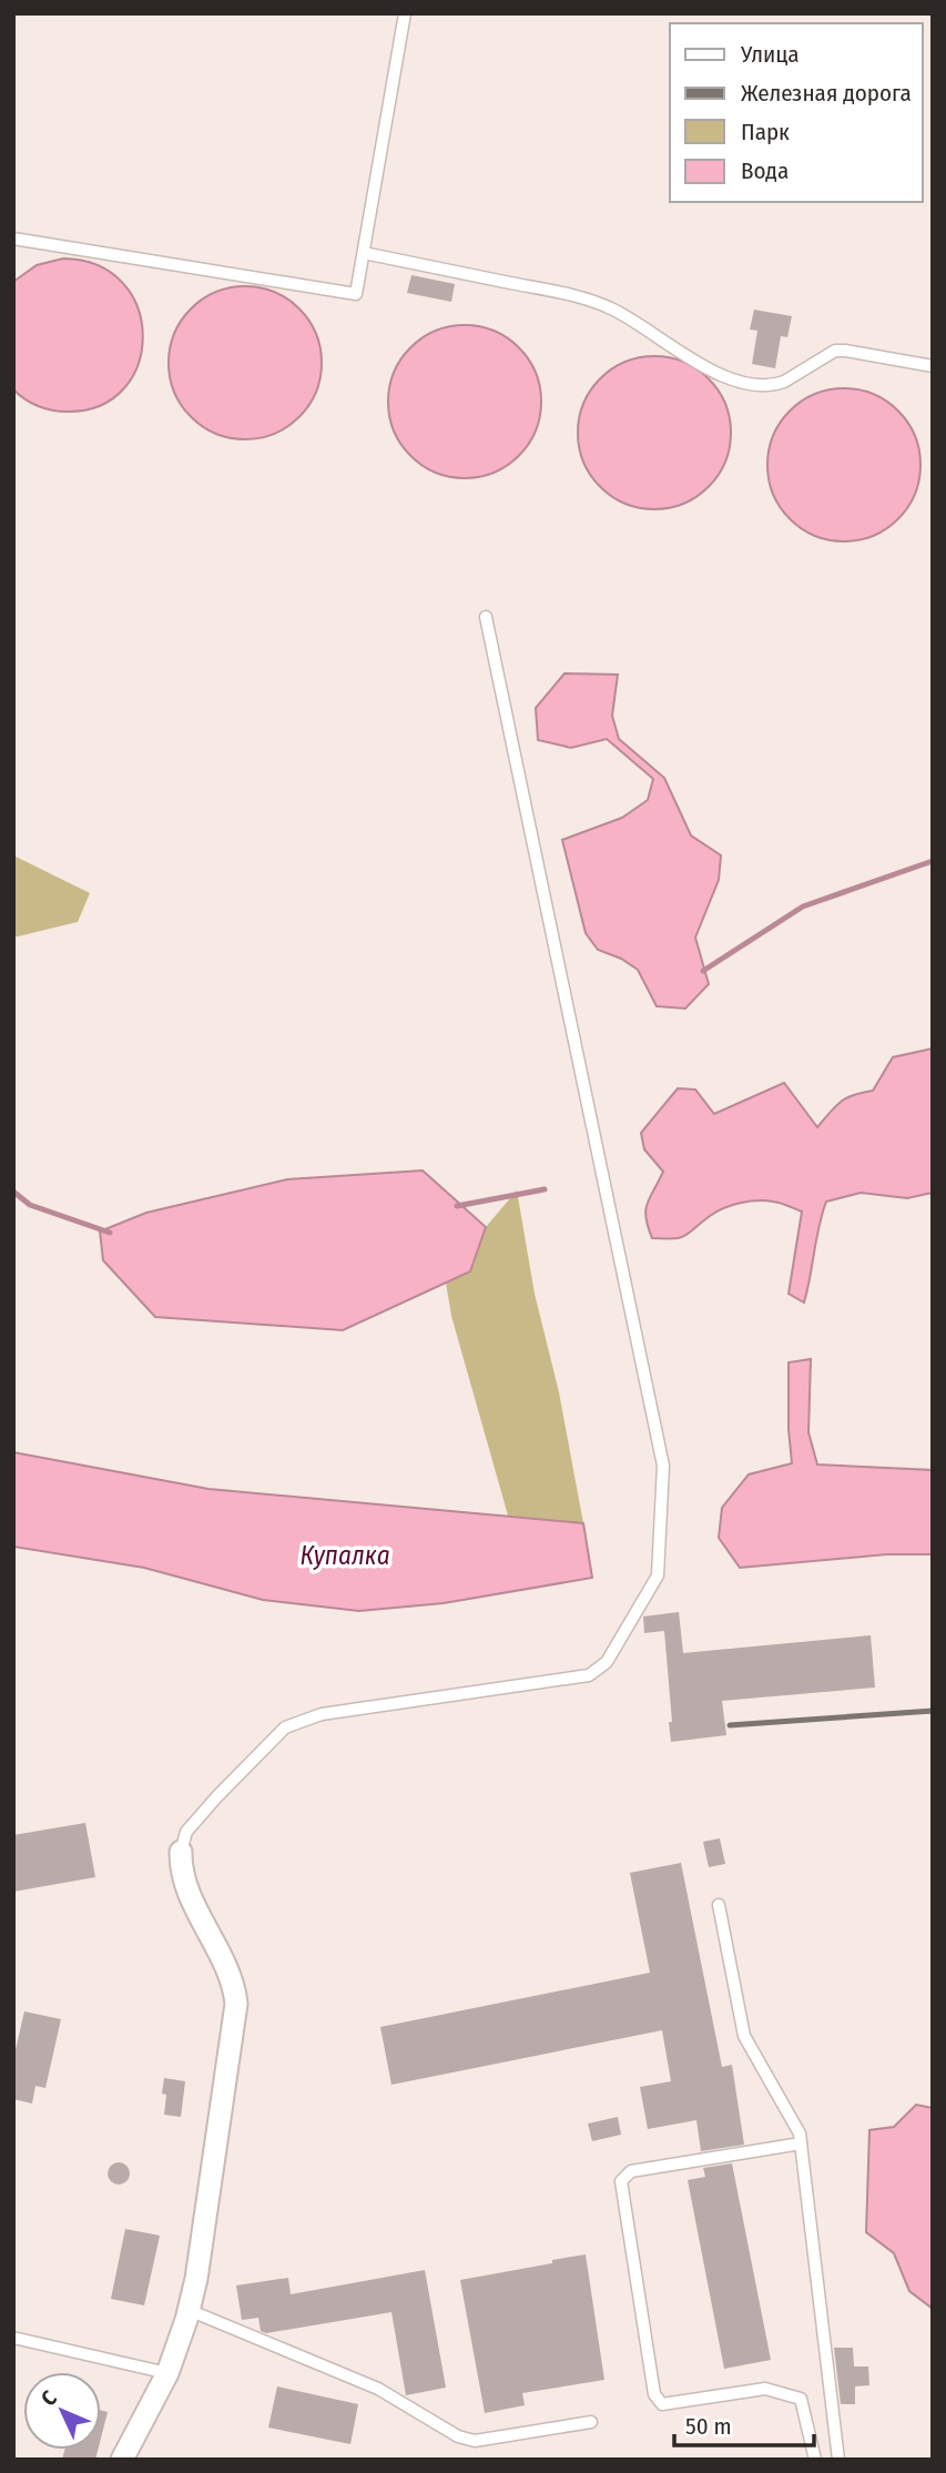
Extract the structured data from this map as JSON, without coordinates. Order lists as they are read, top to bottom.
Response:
{
  "water": ["Купалка"],
  "legend": [
    "Улица",
    "Железная дорога",
    "Парк",
    "Вода"
  ],
  "scale_bar": "50 m",
  "north": "top left"
}
